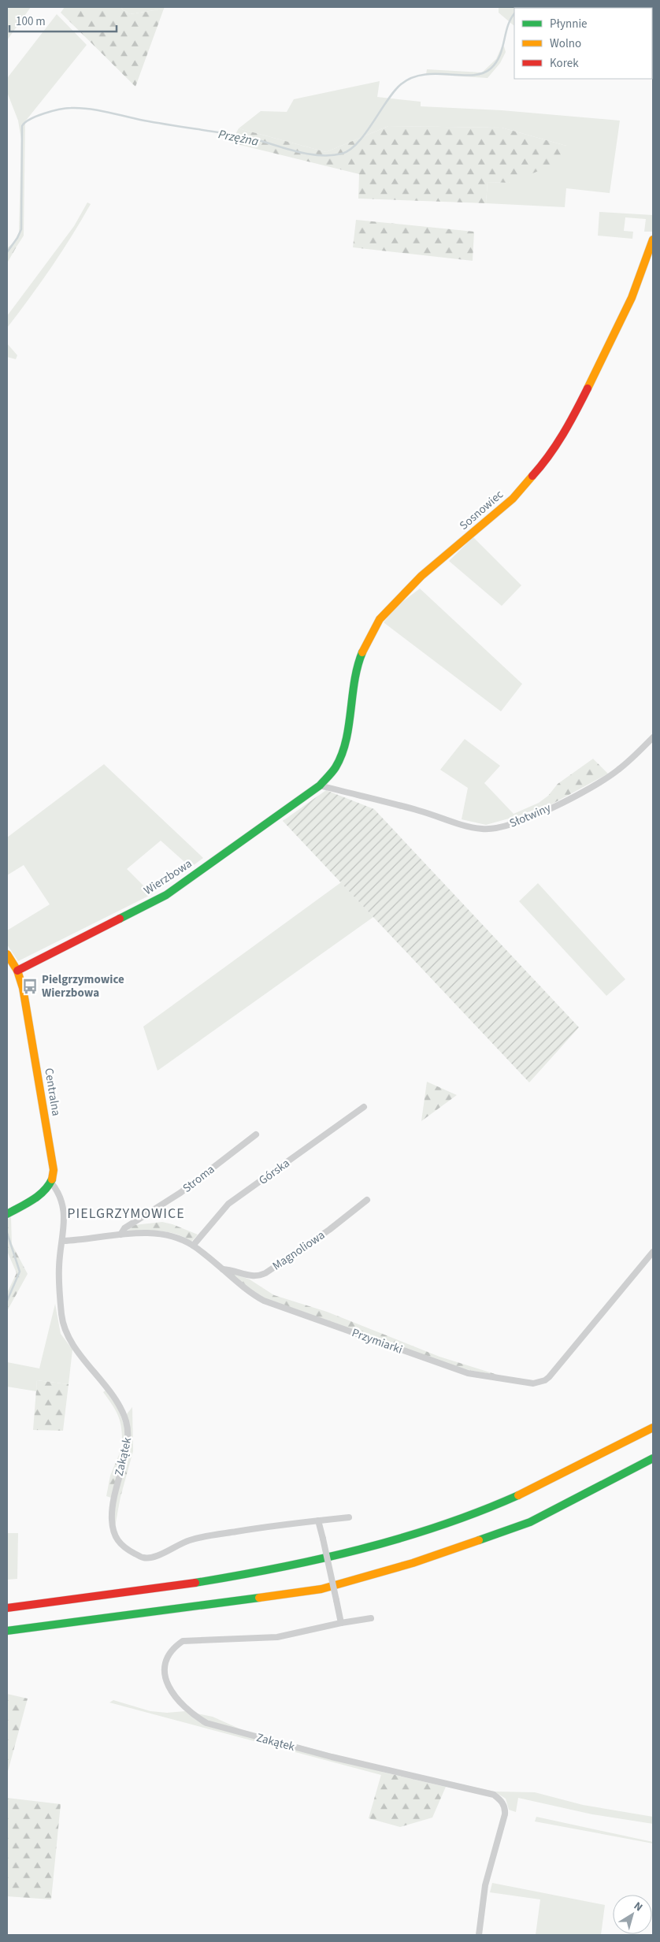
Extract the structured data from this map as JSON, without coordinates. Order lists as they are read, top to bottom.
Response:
{
  "streets": {
    "main road": ["Sosnowiec", "Wierzbowa", "Centralna"],
    "street": [
      "Słotwiny",
      "Górska",
      "Stroma",
      "Magnoliowa",
      "Przymiarki",
      "Zakątek"
    ]
  },
  "crossings": [
    ["Sosnowiec", "Słotwiny"],
    ["Sosnowiec", "Wierzbowa"],
    ["Słotwiny", "Wierzbowa"],
    ["Wierzbowa", "Centralna"],
    ["Centralna", "Zakątek"],
    ["Górska", "Przymiarki"],
    ["Stroma", "Przymiarki"],
    ["Magnoliowa", "Przymiarki"],
    ["Przymiarki", "Zakątek"]
  ],
  "districts": ["PIELGRZYMOWICE"],
  "water": ["Przężna"],
  "places": {
    "bus stop": ["Pielgrzymowice Wierzbowa"]
  },
  "legend": ["Płynnie", "Wolno", "Korek"],
  "scale_bar": "100 m",
  "north": "top right"
}
